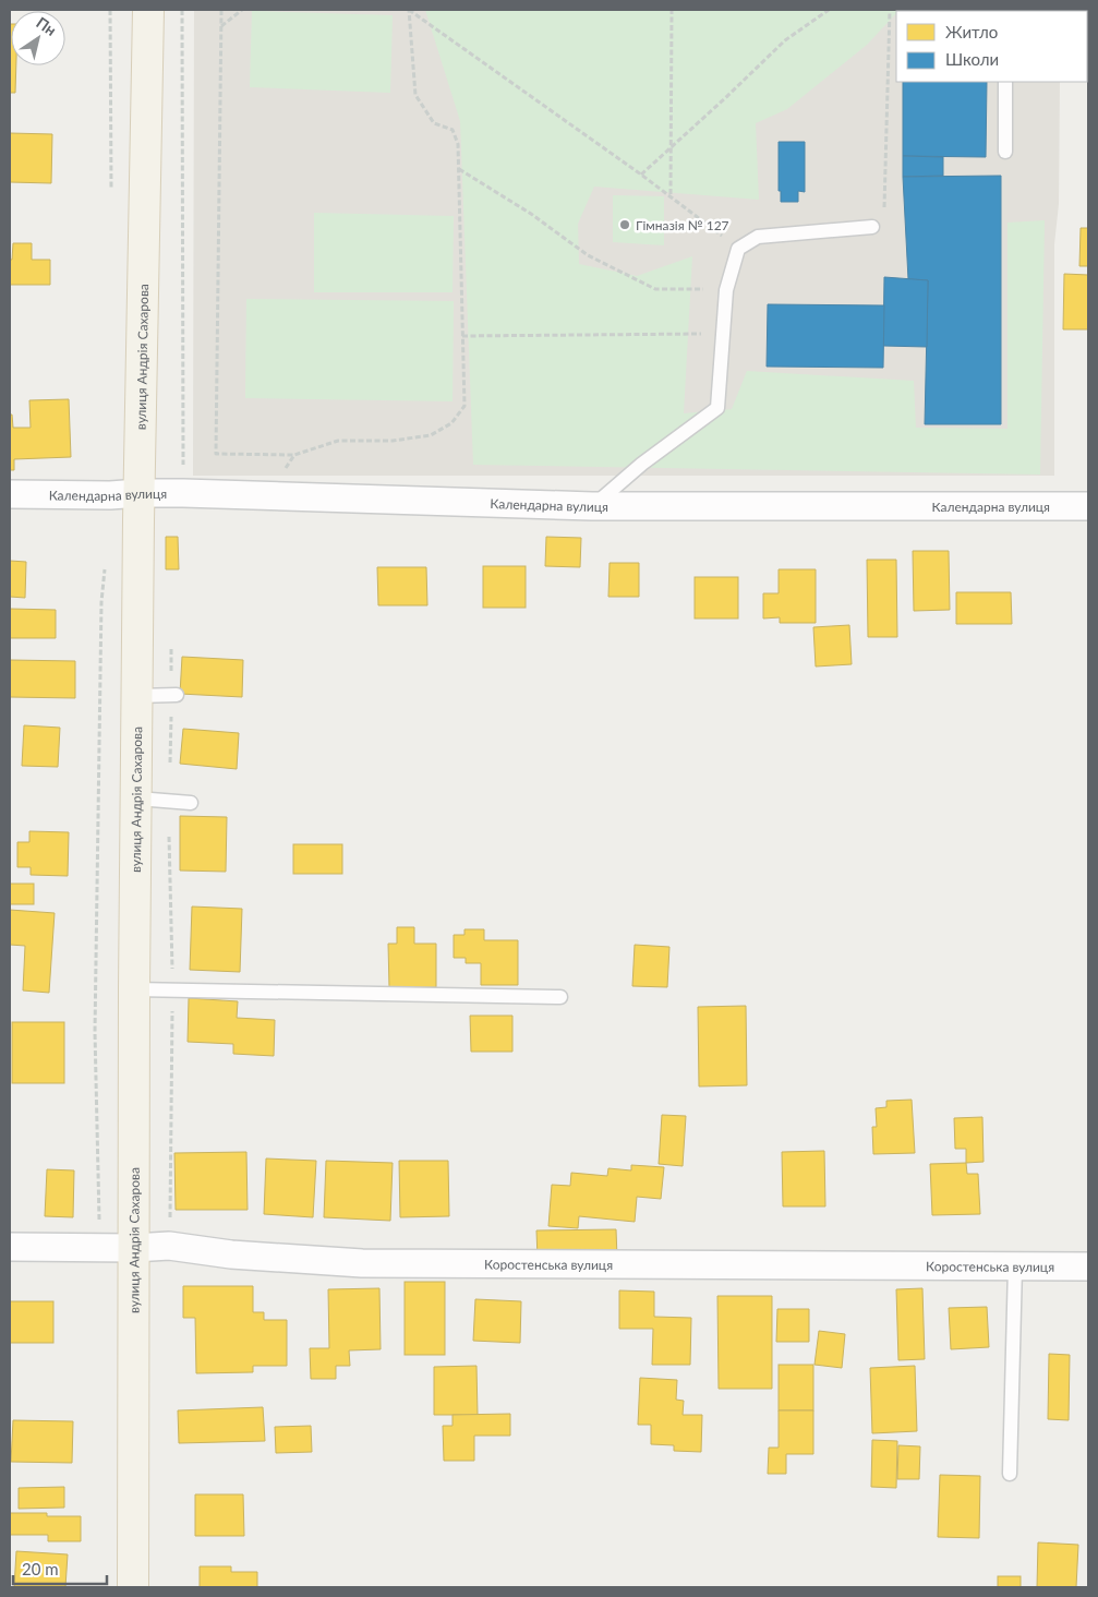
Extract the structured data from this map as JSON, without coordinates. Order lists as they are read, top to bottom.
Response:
{
  "streets": {
    "main road": ["вулиця Андрія Сахарова"],
    "street": ["Календарна вулиця", "Коростенська вулиця"]
  },
  "crossings": [
    ["вулиця Андрія Сахарова", "Календарна вулиця"],
    ["вулиця Андрія Сахарова", "Коростенська вулиця"]
  ],
  "places": ["Гімназія № 127"],
  "legend": ["Житло", "Школи"],
  "scale_bar": "20 m",
  "north": "top right"
}
